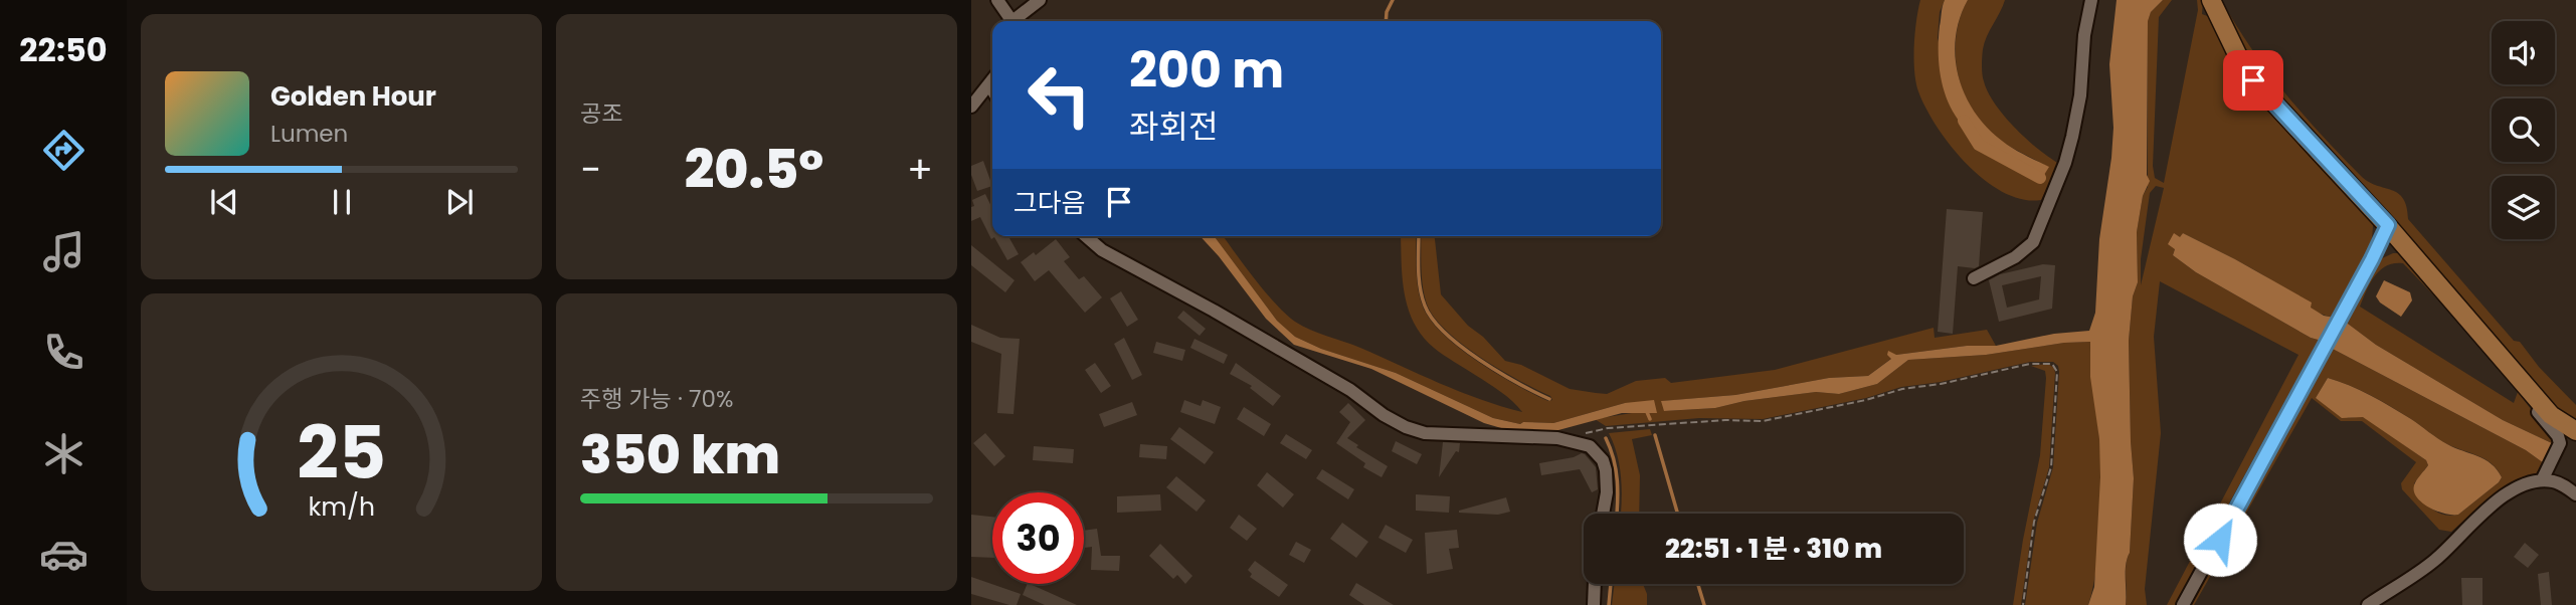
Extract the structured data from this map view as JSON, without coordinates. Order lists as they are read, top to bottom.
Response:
{
  "page": {
    "tabs": "22:50",
    "tile": [
      "공조",
      ["주행 가능 · 70%", "350 km"]
    ],
    "turn": ["200 m", "좌회전"],
    "song": ["Golden Hour", "Lumen"],
    "heat": ["−", "20.5°", "+"],
    "then": "그다음",
    "limit": "30",
    "trip": "22:51 · 1 분 · 310 m",
    "gauge": ["25", "km/h"]
  }
}
